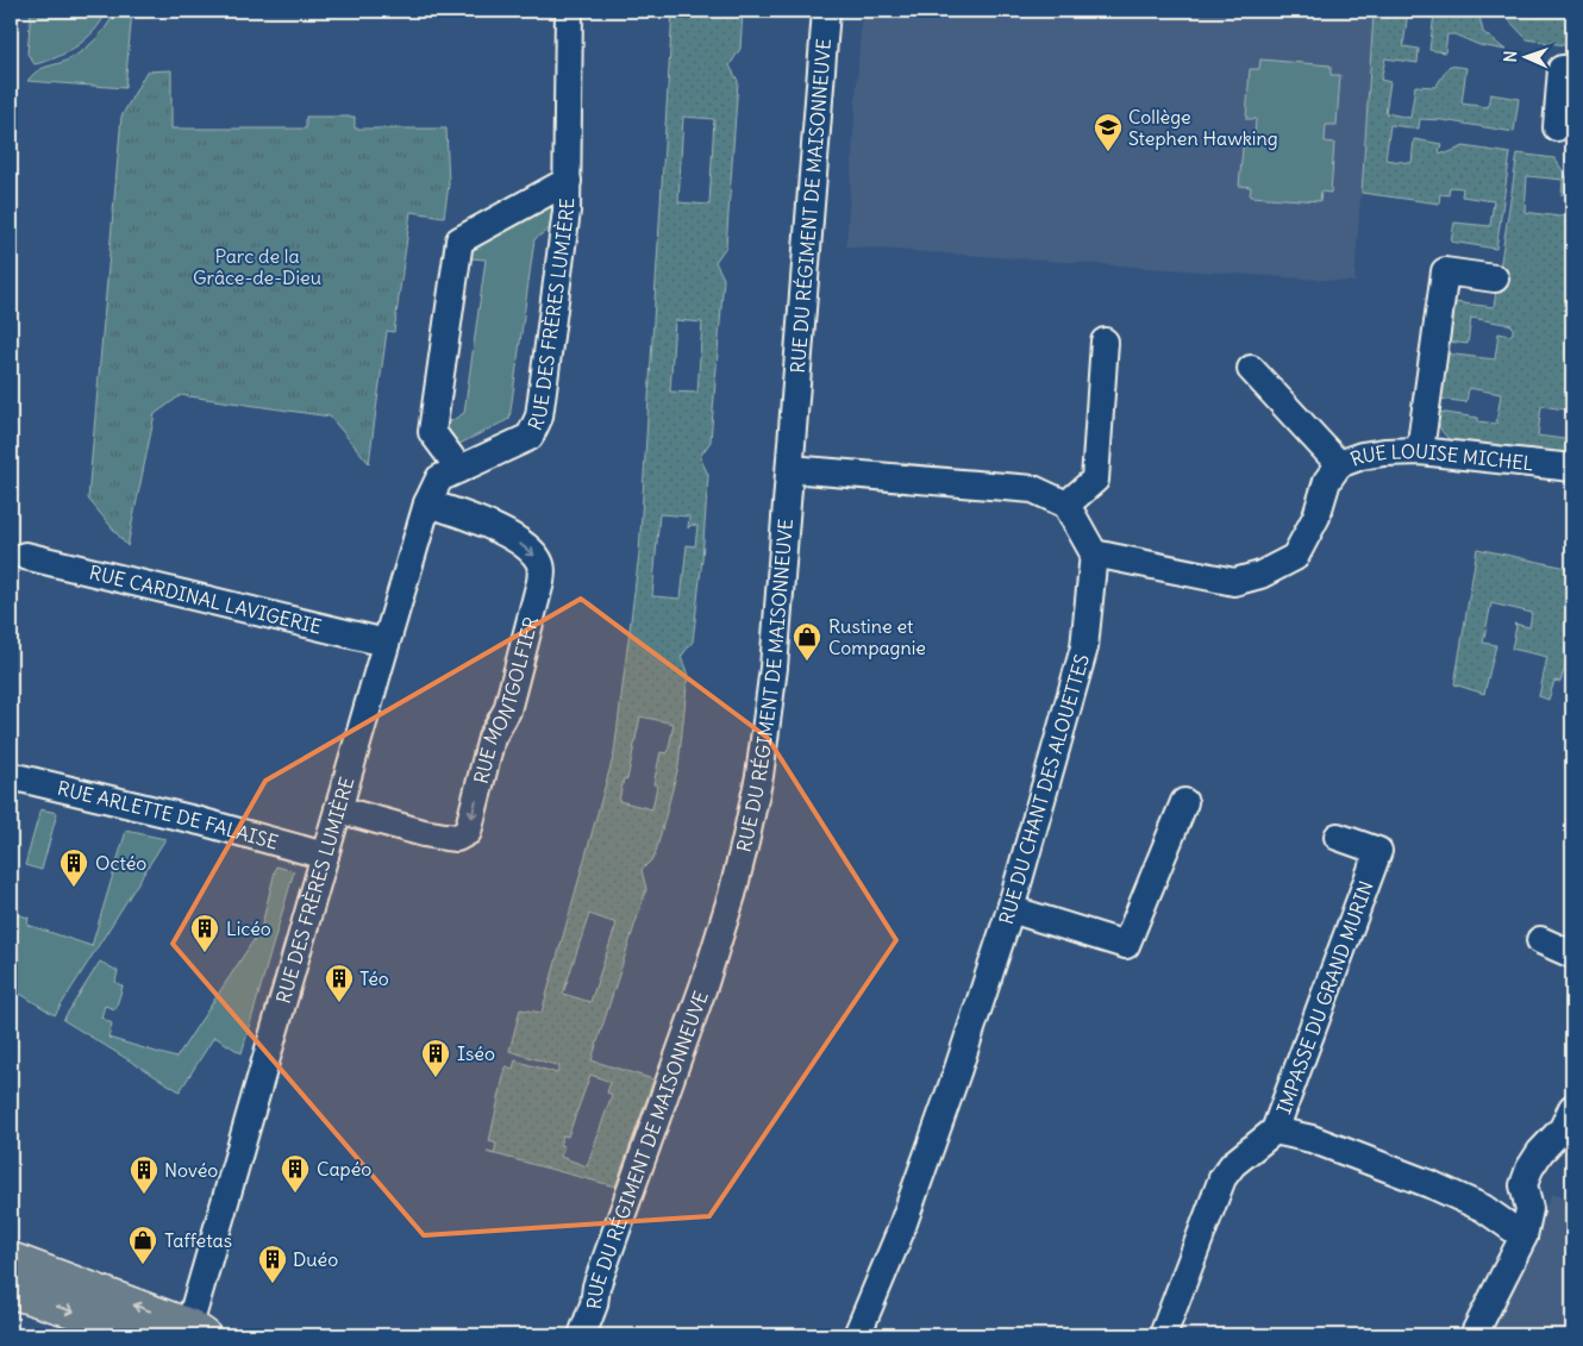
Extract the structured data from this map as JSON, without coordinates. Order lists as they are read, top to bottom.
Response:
{
  "streets": {
    "street": [
      "RUE DU RÉGIMENT DE MAISONNEUVE",
      "RUE DES FRÈRES LUMIÈRE",
      "RUE LOUISE MICHEL",
      "RUE CARDINAL LAVIGERIE",
      "RUE MONTGOLFIER",
      "RUE DU CHANT DES ALOUETTES",
      "RUE ARLETTE DE FALAISE",
      "IMPASSE DU GRAND MURIN"
    ]
  },
  "crossings": [
    ["RUE DES FRÈRES LUMIÈRE", "RUE CARDINAL LAVIGERIE"],
    ["RUE DES FRÈRES LUMIÈRE", "RUE MONTGOLFIER"],
    ["RUE DES FRÈRES LUMIÈRE", "RUE ARLETTE DE FALAISE"],
    ["RUE LOUISE MICHEL", "RUE DU CHANT DES ALOUETTES"]
  ],
  "parks": ["Parc de la Grâce-de-Dieu"],
  "places": {
    "school or university": ["Collège Stephen Hawking"],
    "shop": ["Rustine et Compagnie", "Taffetas"],
    "building": [
      "Octéo",
      "Licéo",
      "Téo",
      "Iséo",
      "Capéo",
      "Novéo",
      "Duéo"
    ]
  },
  "north": "left"
}
